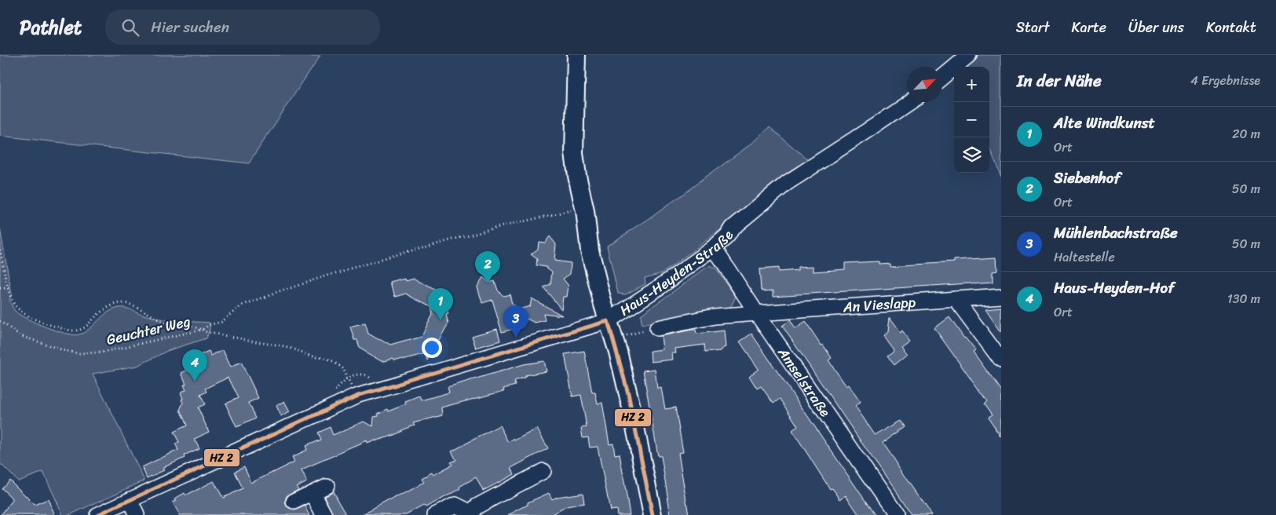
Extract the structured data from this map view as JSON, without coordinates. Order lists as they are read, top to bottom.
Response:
{
  "streets": {
    "street": ["Haus-Heyden-Straße", "An Vieslapp", "Amselstraße"],
    "path": ["Geuchter Weg"]
  },
  "crossings": [
    ["Haus-Heyden-Straße", "Geuchter Weg"],
    ["Haus-Heyden-Straße", "Amselstraße"],
    ["An Vieslapp", "Amselstraße"]
  ],
  "north": "top right",
  "page": {
    "header": "Pathlet",
    "search": "Hier suchen",
    "nav": [
      "Start",
      "Karte",
      "Über uns",
      "Kontakt"
    ],
    "heading": ["In der Nähe", "4 Ergebnisse"],
    "map_buttons": ["+", "−"],
    "list": [
      {
        "mark": "1",
        "name": "Alte Windkunst",
        "note": "Ort",
        "value": "20 m"
      },
      {
        "mark": "2",
        "name": "Siebenhof",
        "note": "Ort",
        "value": "50 m"
      },
      {
        "mark": "3",
        "name": "Mühlenbachstraße",
        "note": "Haltestelle",
        "value": "50 m"
      },
      {
        "mark": "4",
        "name": "Haus-Heyden-Hof",
        "note": "Ort",
        "value": "130 m"
      }
    ],
    "pins": [
      "2",
      "1",
      "3",
      "4"
    ]
  }
}
